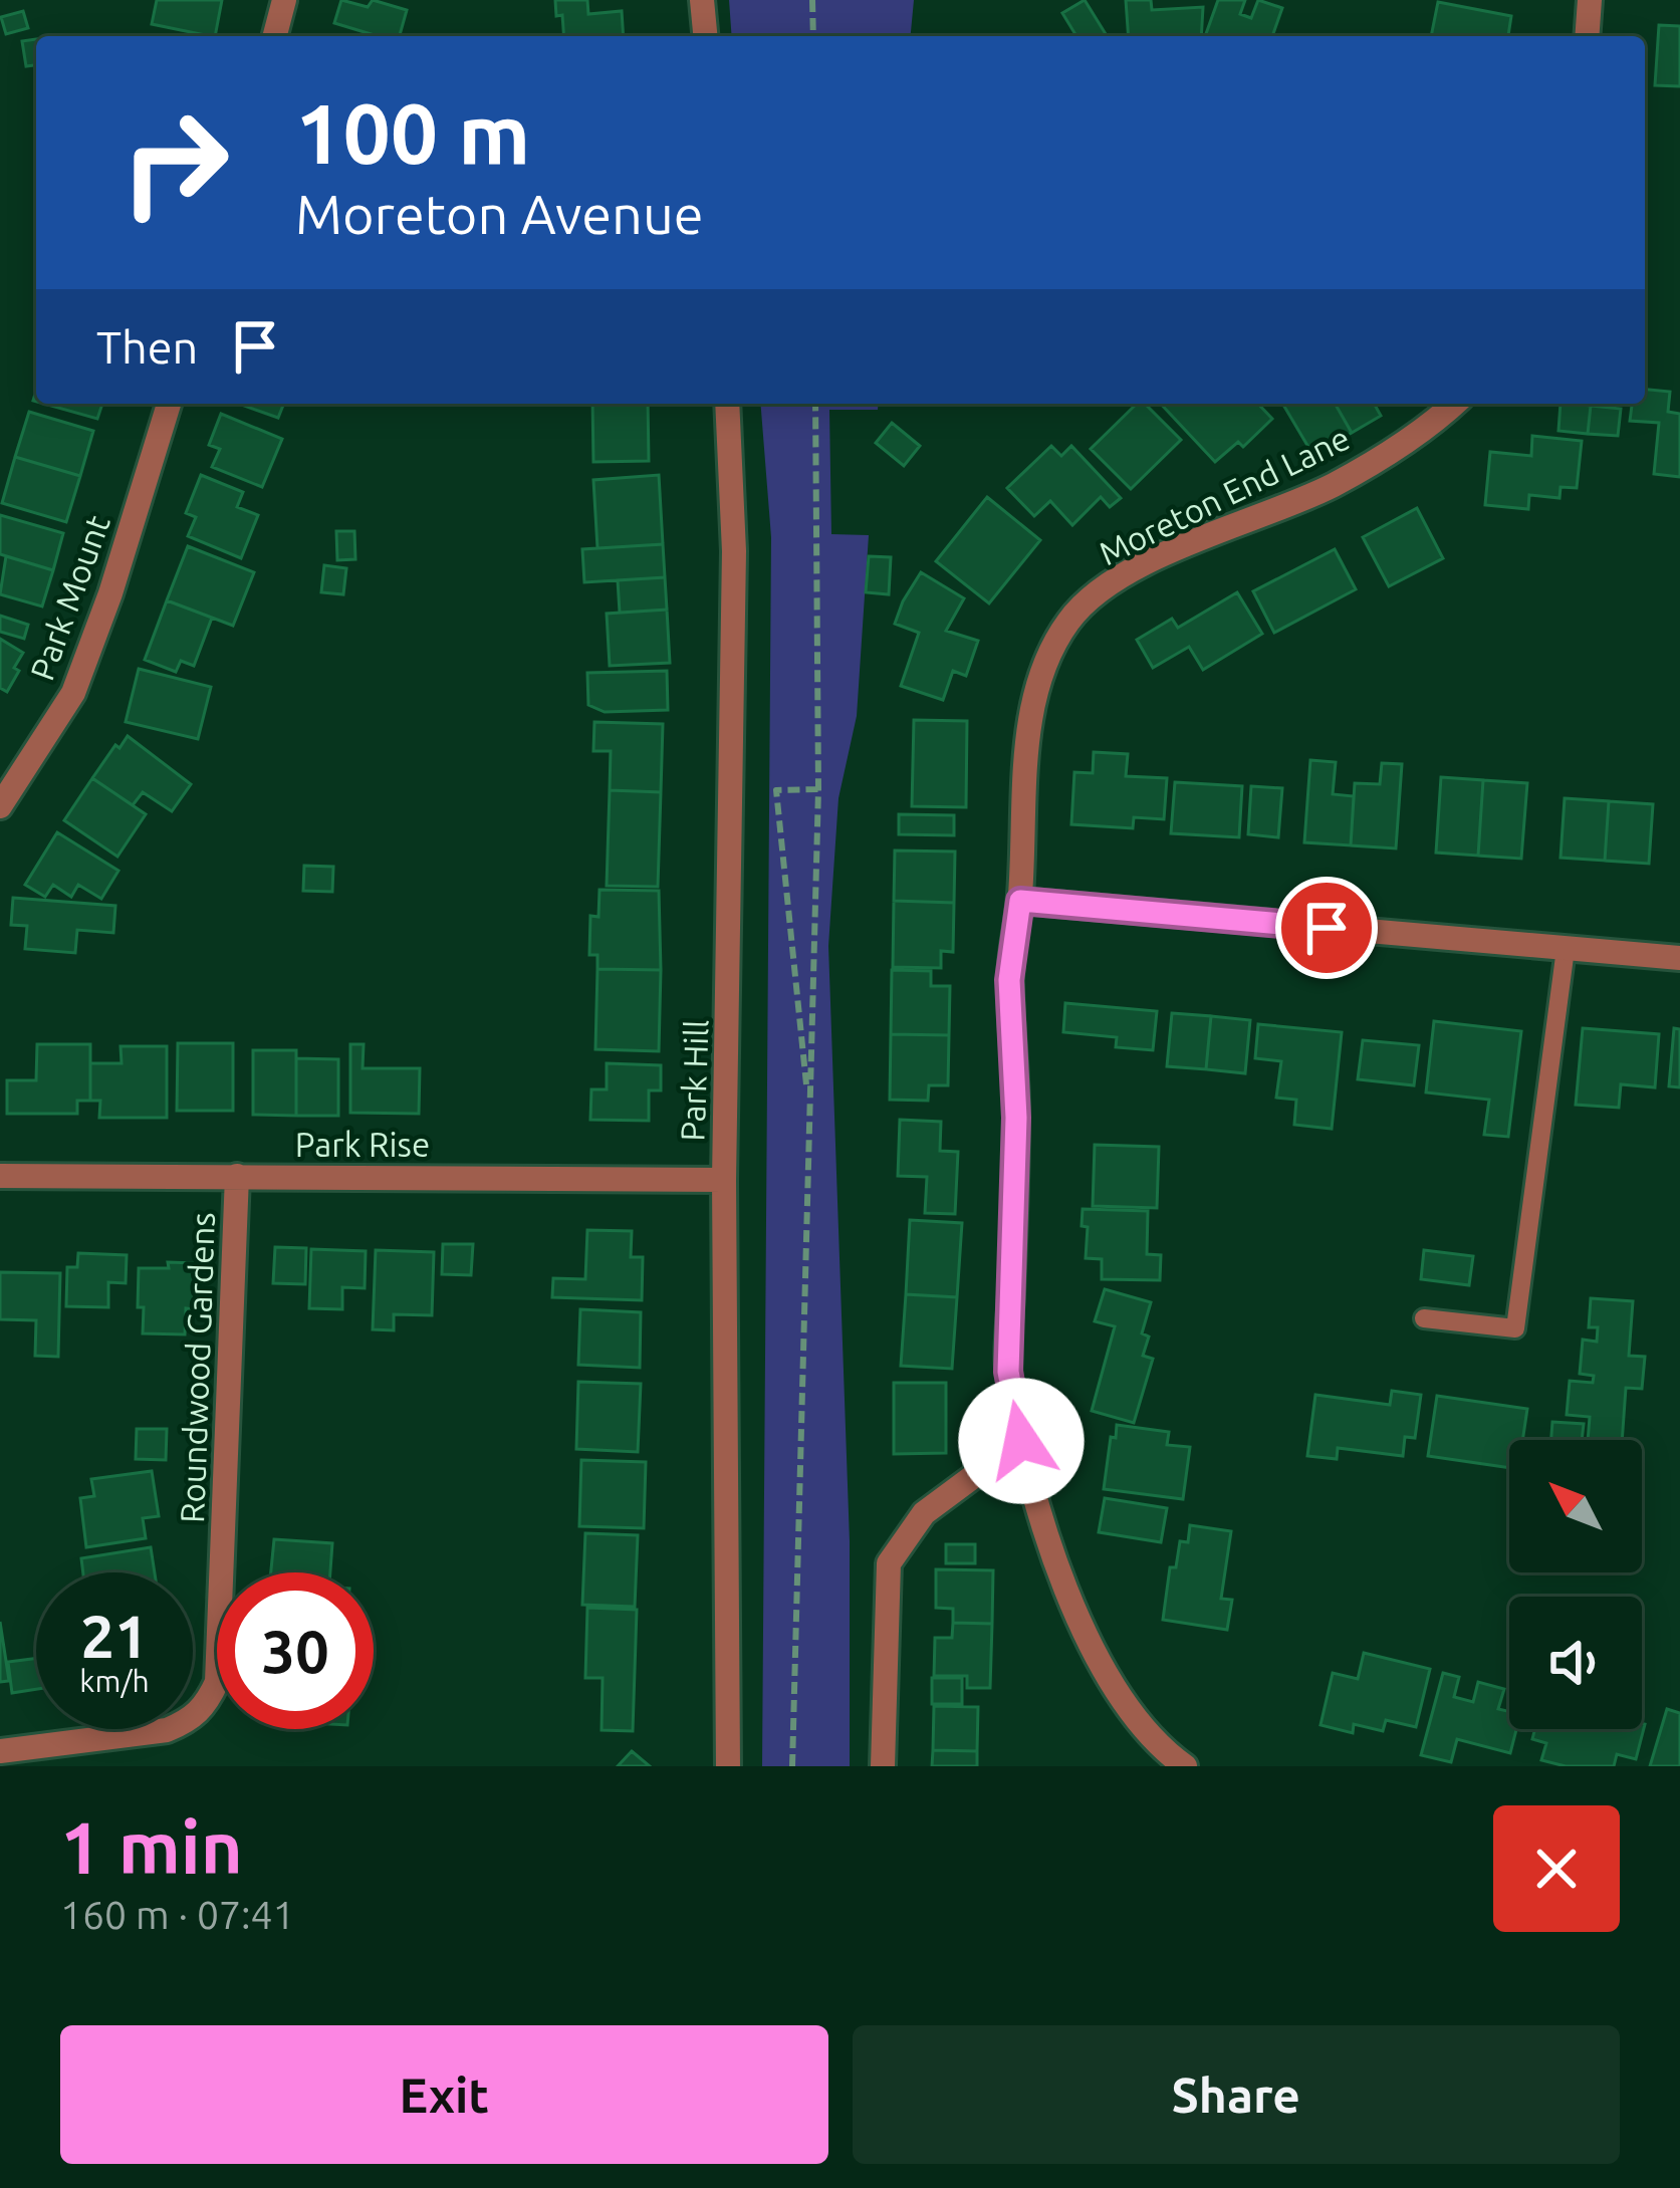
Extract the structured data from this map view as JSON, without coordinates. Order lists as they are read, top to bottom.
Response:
{
  "streets": {
    "street": [
      "Moreton End Lane",
      "Park Mount",
      "Park Hill",
      "Park Rise",
      "Roundwood Gardens"
    ]
  },
  "crossings": [
    ["Park Hill", "Park Rise"],
    ["Park Rise", "Roundwood Gardens"]
  ],
  "north": "top left",
  "page": {
    "turn": ["100 m", "Moreton Avenue"],
    "then": "Then",
    "speed": "21 km/h",
    "limit": "30",
    "heading": ["1 min", "160 m · 07:41"],
    "buttons": ["Exit", "Share"]
  }
}
